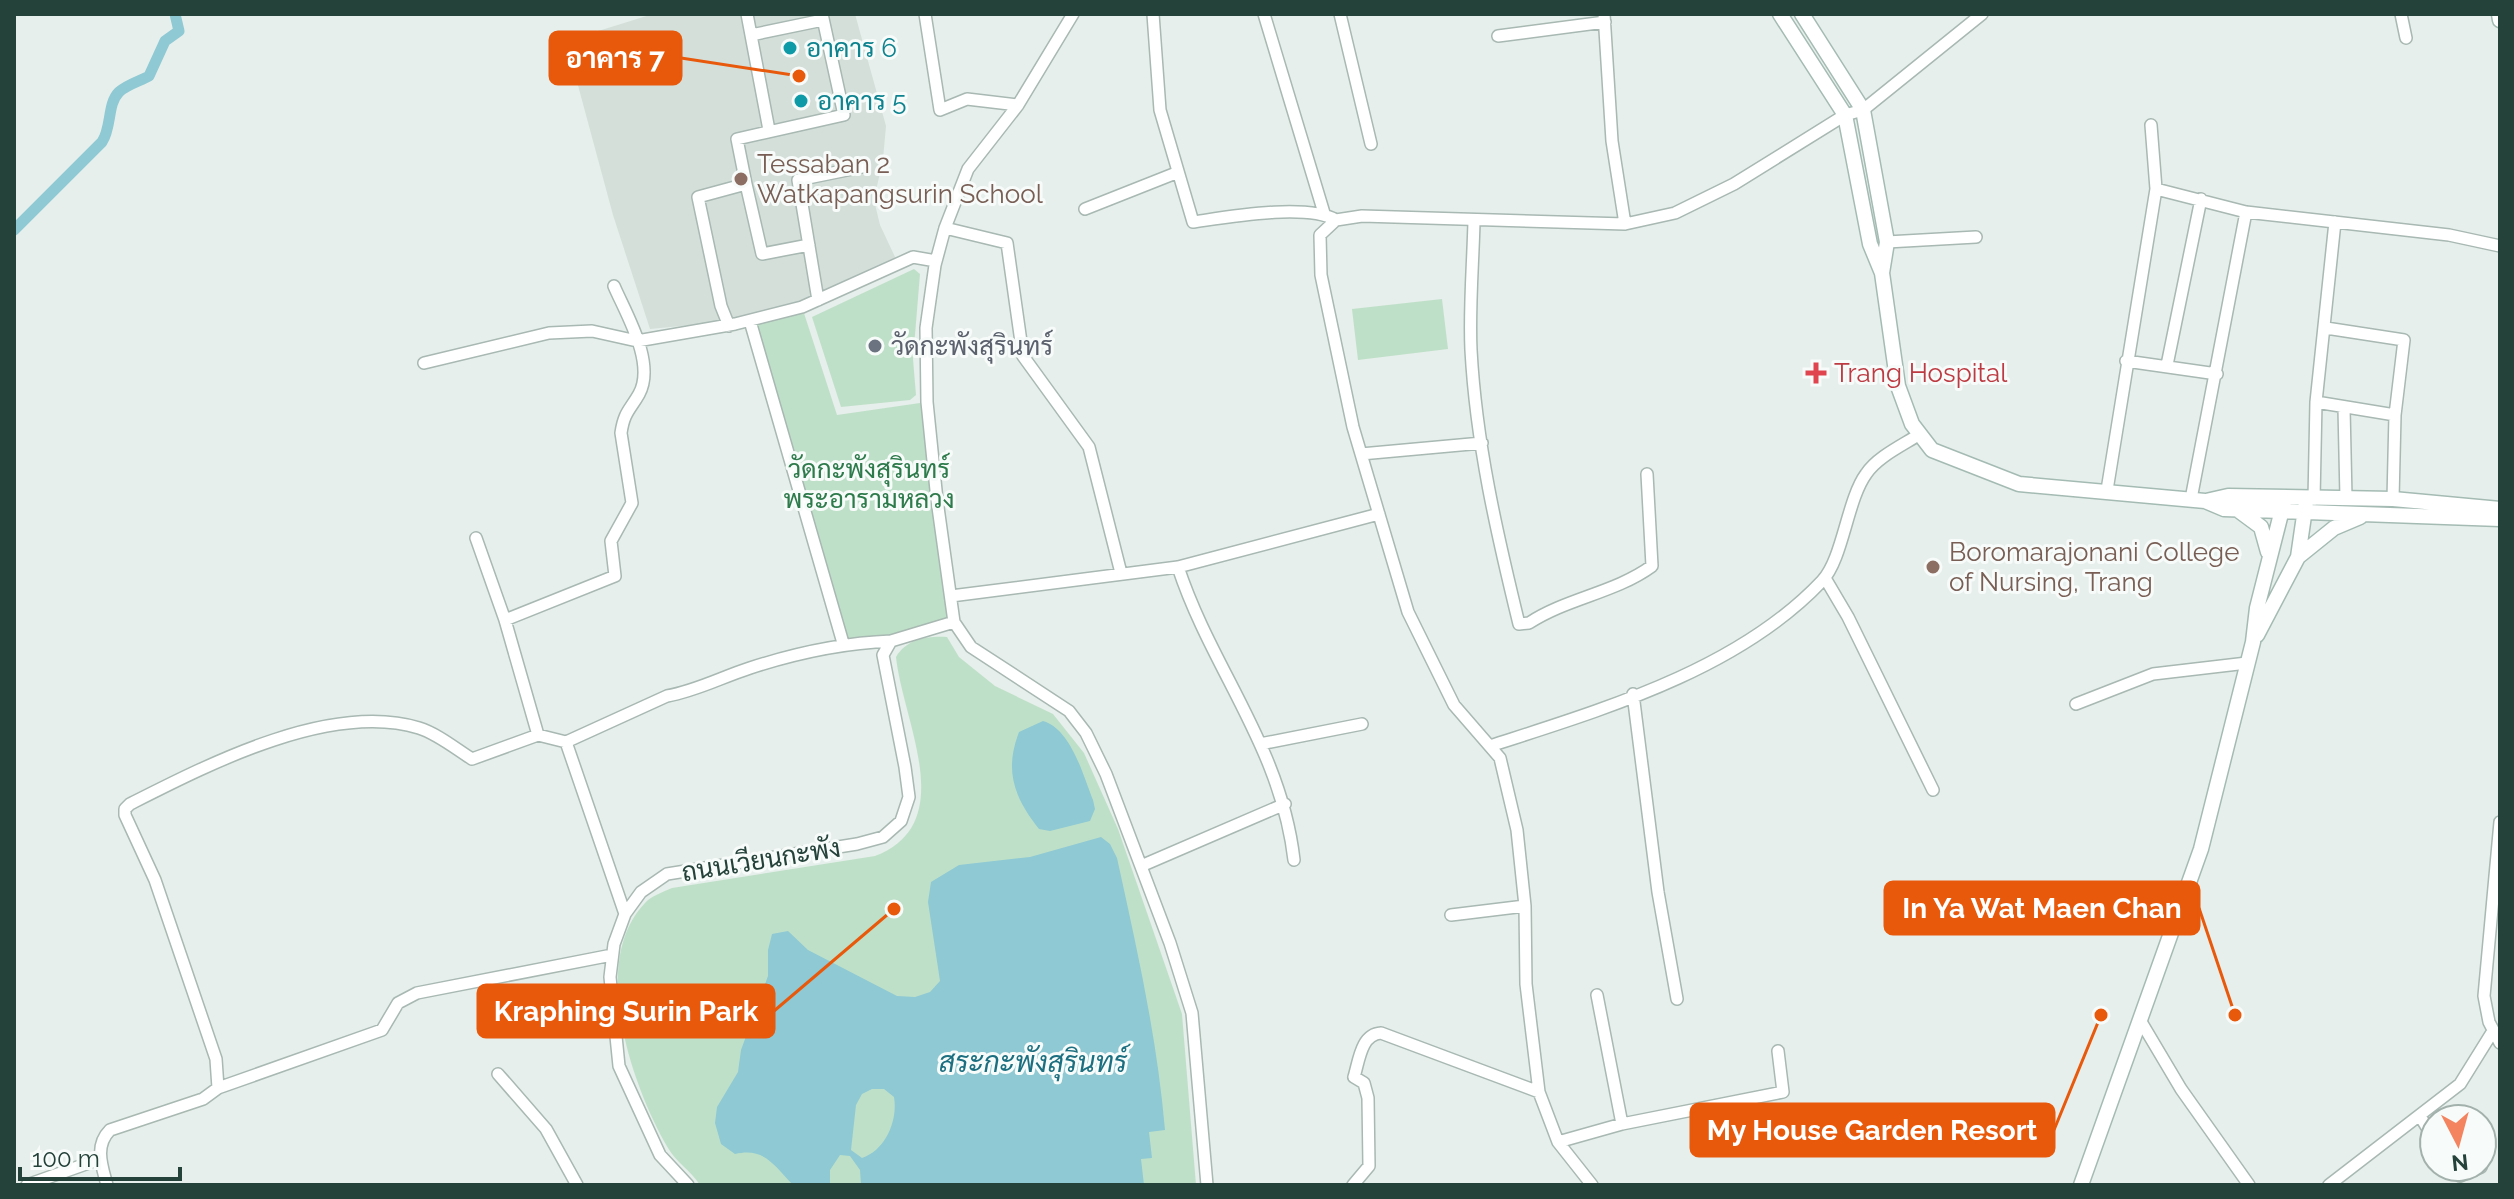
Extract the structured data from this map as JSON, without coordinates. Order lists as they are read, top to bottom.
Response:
{
  "streets": {
    "street": ["ถนนเวียนกะพัง"]
  },
  "water": ["สระกะพังสุรินทร์"],
  "parks": ["วัดกะพังสุรินทร์ พระอารามหลวง"],
  "places": {
    "other": [
      "อาคาร 6",
      "อาคาร 7",
      "อาคาร 5",
      "Tessaban 2 Watkapangsurin School",
      "วัดกะพังสุรินทร์",
      "Boromarajonani College of Nursing, Trang",
      "Kraphing Surin Park",
      "My House Garden Resort",
      "In Ya Wat Maen Chan"
    ],
    "health": ["Trang Hospital"]
  },
  "scale_bar": "100 m",
  "north": "bottom"
}
